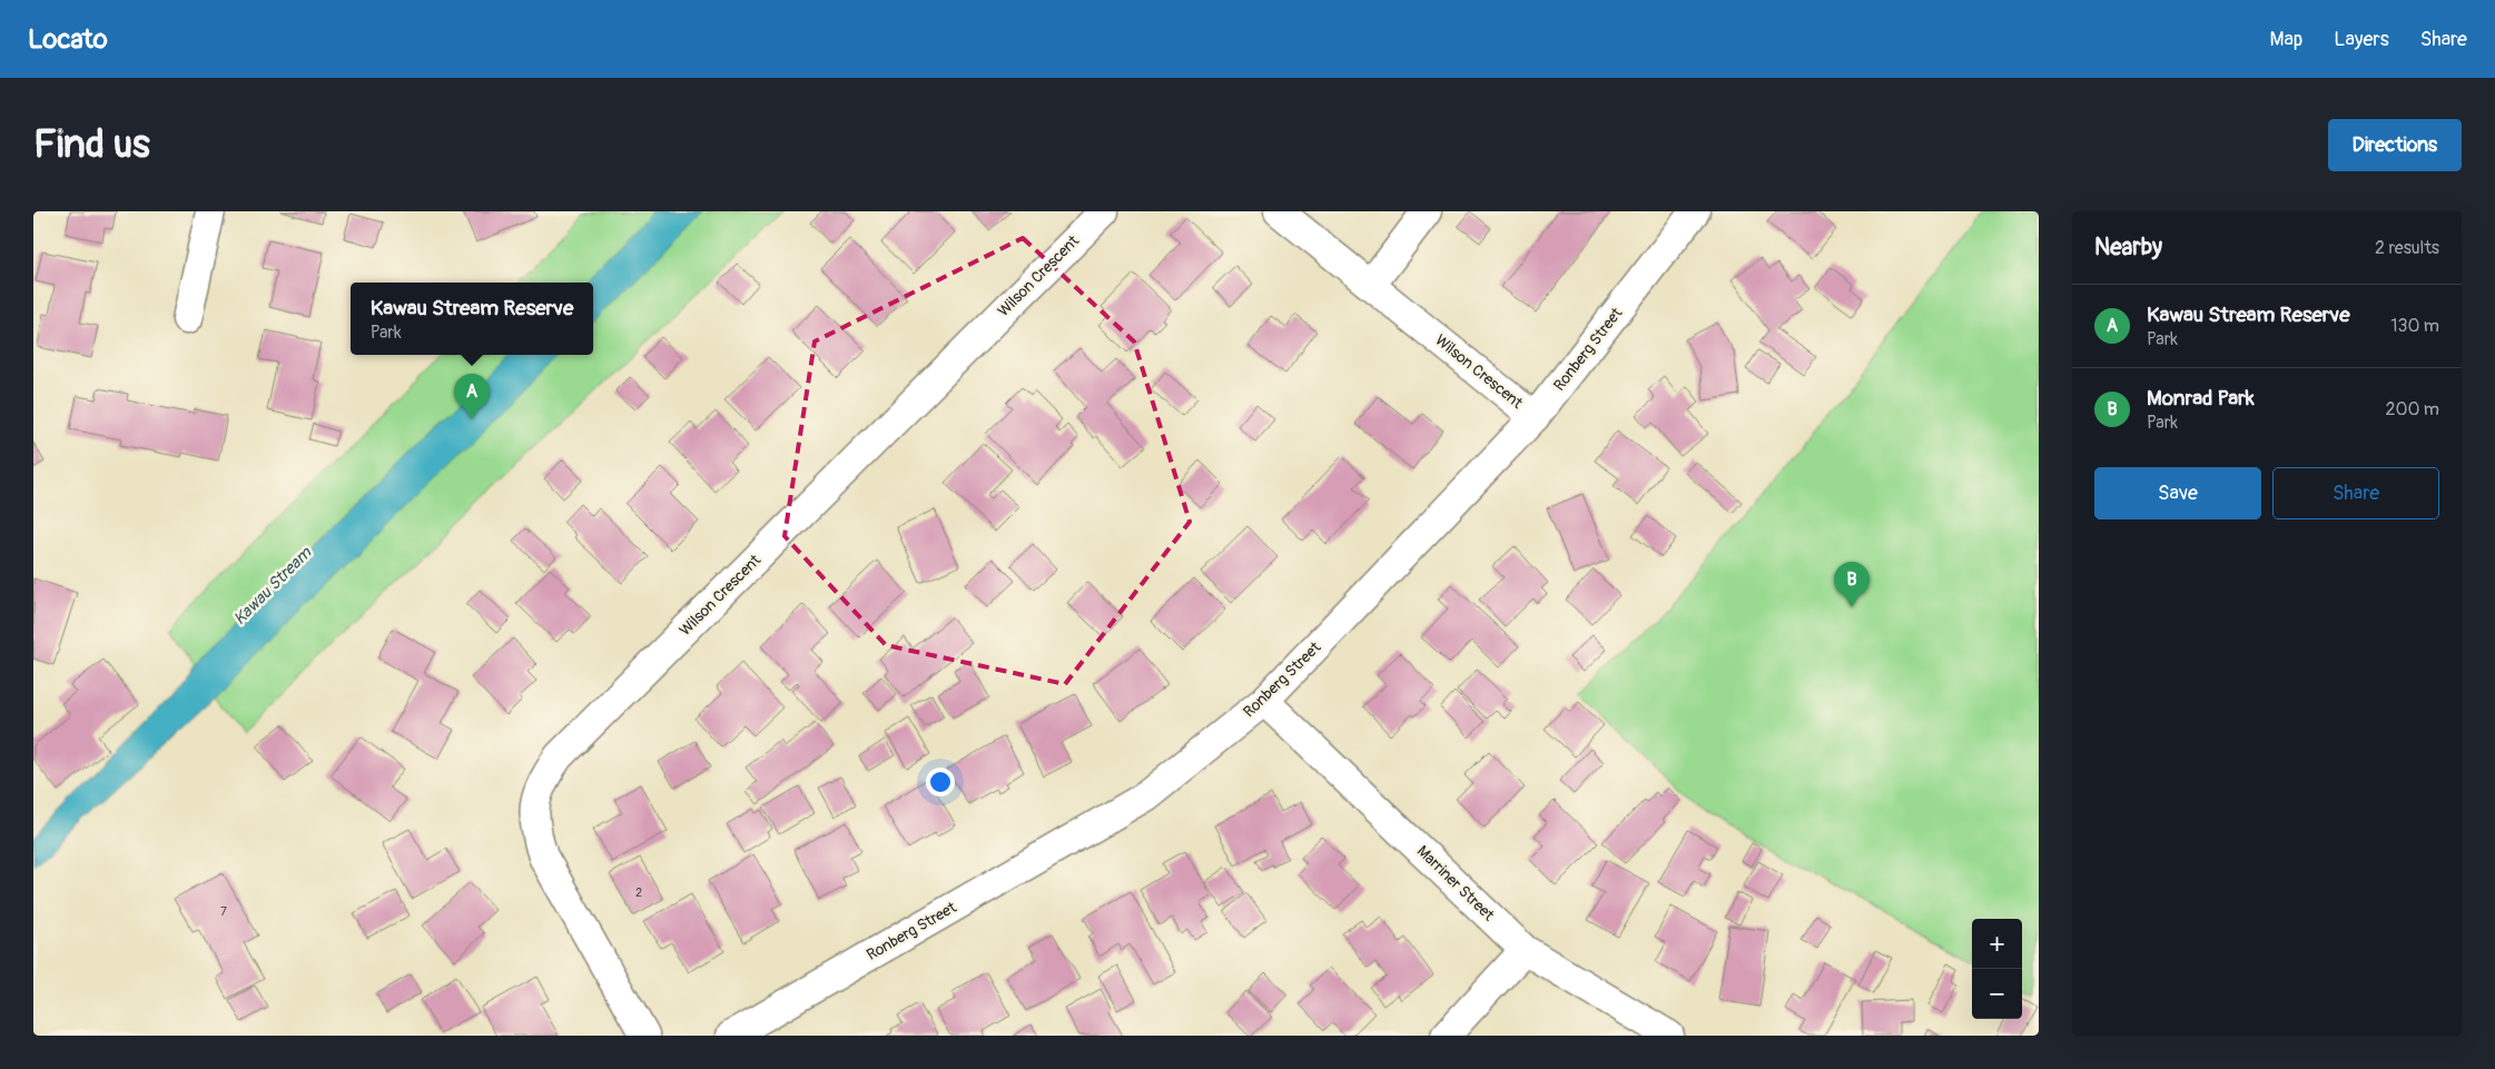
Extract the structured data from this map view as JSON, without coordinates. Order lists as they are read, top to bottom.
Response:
{
  "streets": {
    "street": ["Wilson Crescent", "Ronberg Street", "Marriner Street"]
  },
  "crossings": [
    ["Wilson Crescent", "Ronberg Street"],
    ["Ronberg Street", "Marriner Street"]
  ],
  "water": ["Kawau Stream"],
  "house_numbers": ["2", "7"],
  "page": {
    "header": "Locato",
    "nav": ["Map", "Layers", "Share"],
    "buttons": [
      "Directions",
      ["Save", "Share"]
    ],
    "title": "Find us",
    "heading": ["Nearby", "2 results"],
    "popup": ["Kawau Stream Reserve", "Park"],
    "list": [
      {
        "mark": "A",
        "name": "Kawau Stream Reserve",
        "note": "Park",
        "value": "130 m"
      },
      {
        "mark": "B",
        "name": "Monrad Park",
        "note": "Park",
        "value": "200 m"
      }
    ],
    "pins": ["A", "B"],
    "map_buttons": ["+", "−"]
  }
}
